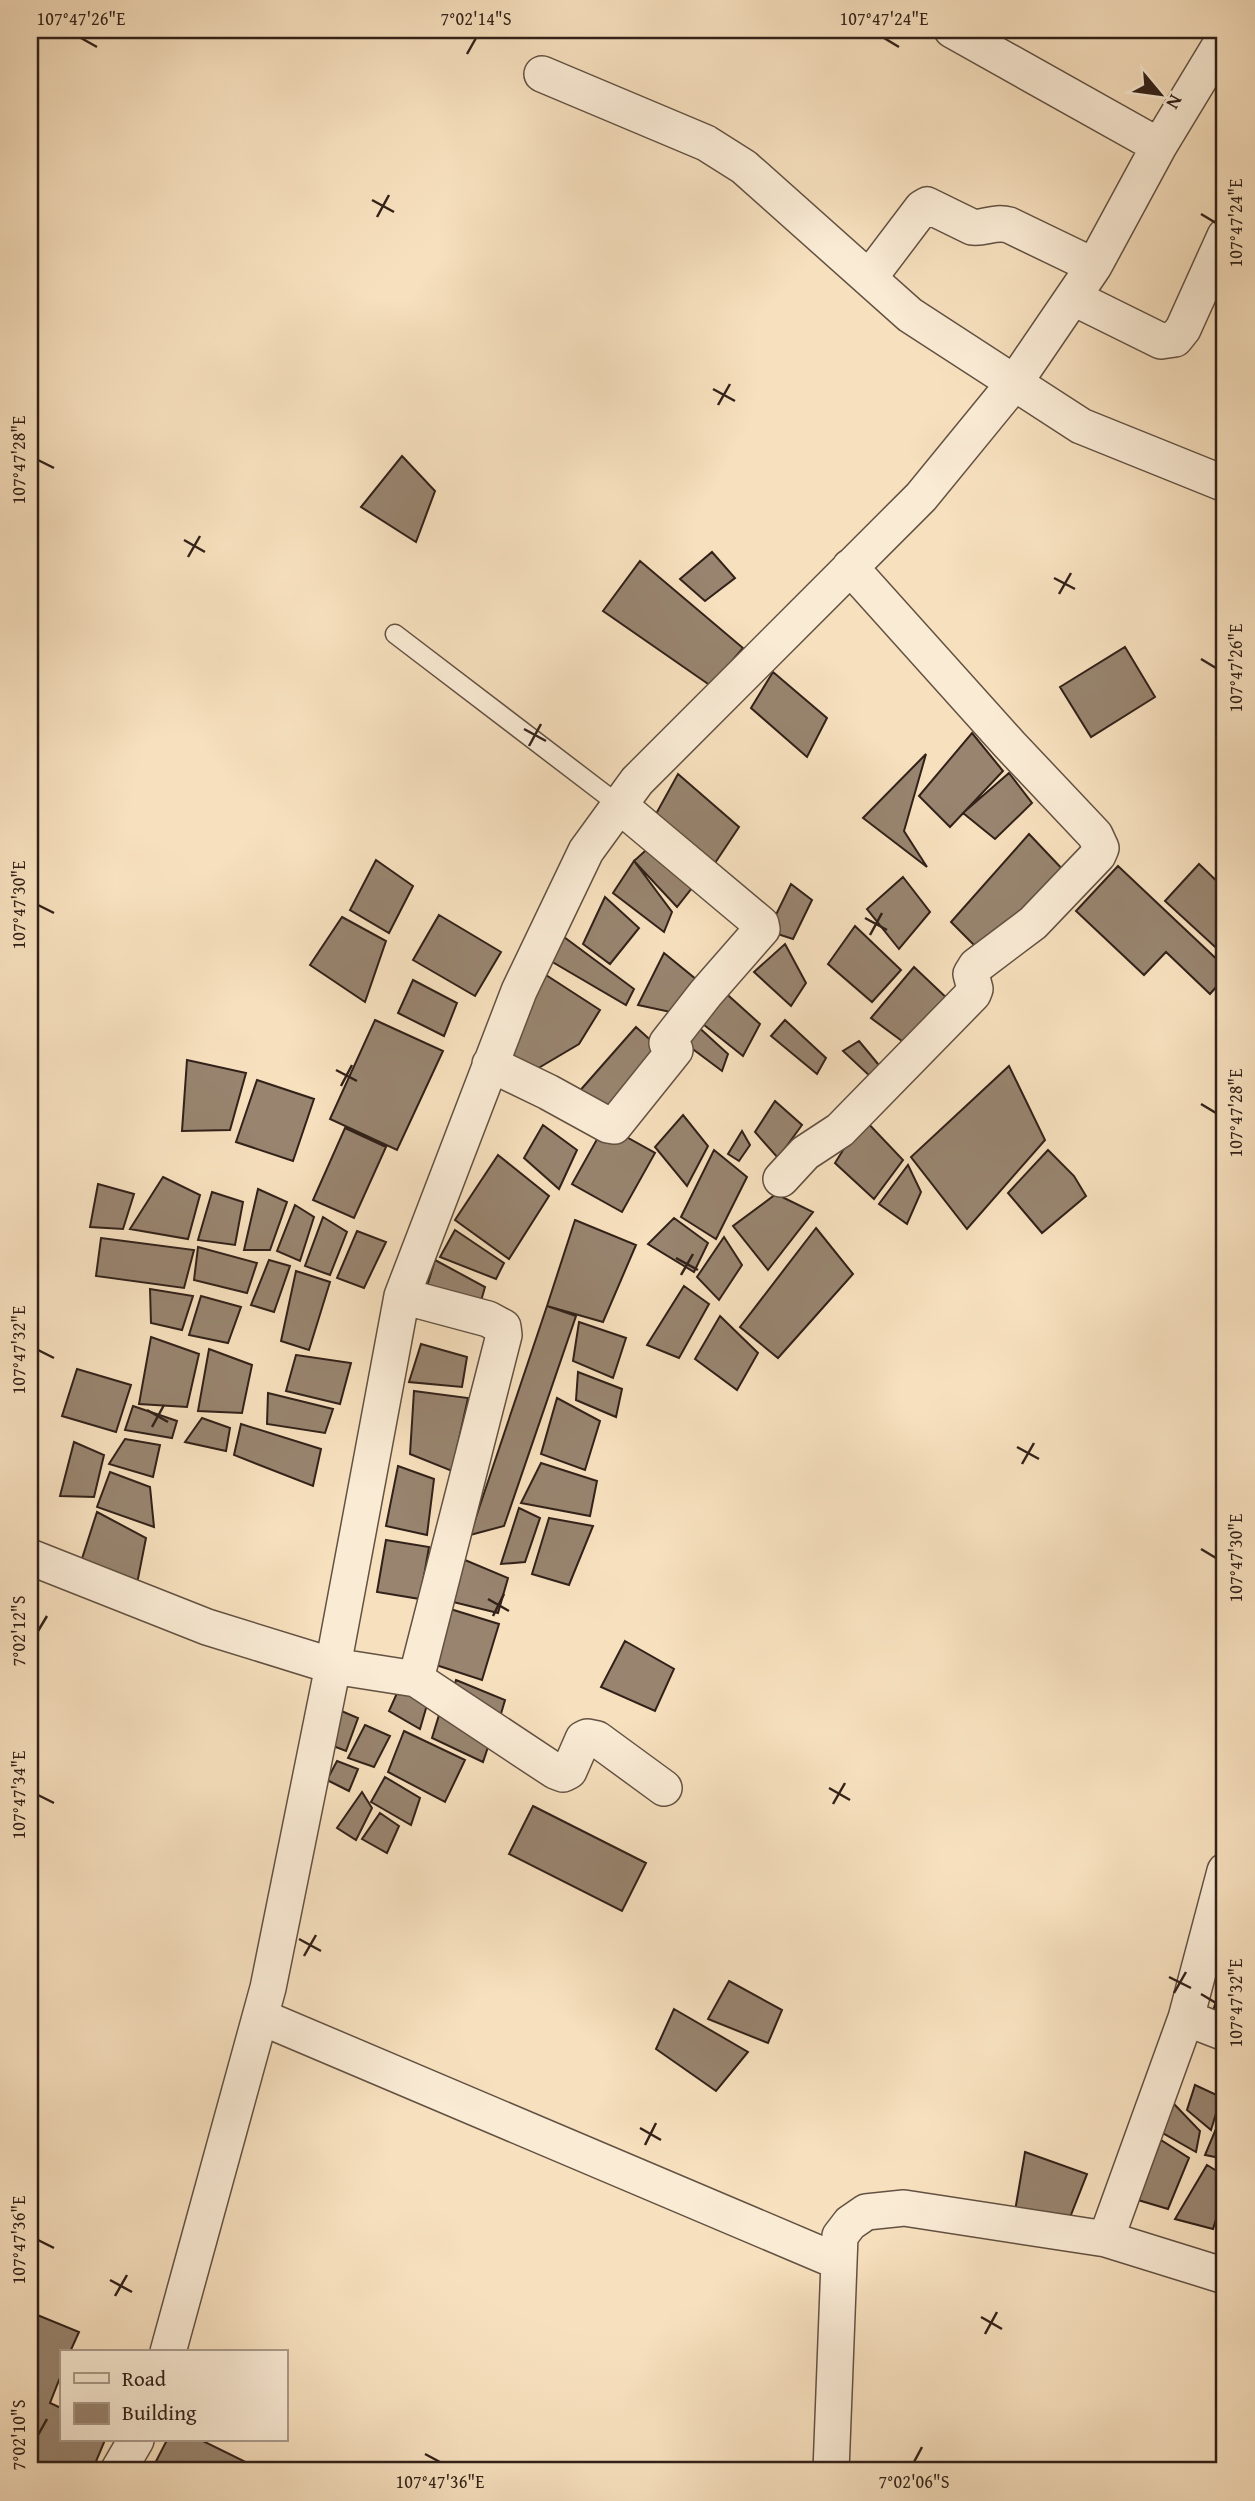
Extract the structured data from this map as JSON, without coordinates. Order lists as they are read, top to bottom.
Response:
{
  "legend": ["Road", "Building"],
  "north": "bottom right",
  "coordinates": [
    "107°47'26\"E",
    "7°02'14\"S",
    "107°47'24\"E",
    "107°47'28\"E",
    "107°47'30\"E",
    "107°47'32\"E",
    "7°02'12\"S",
    "107°47'34\"E",
    "107°47'36\"E",
    "7°02'10\"S",
    "7°02'06\"S"
  ]
}
